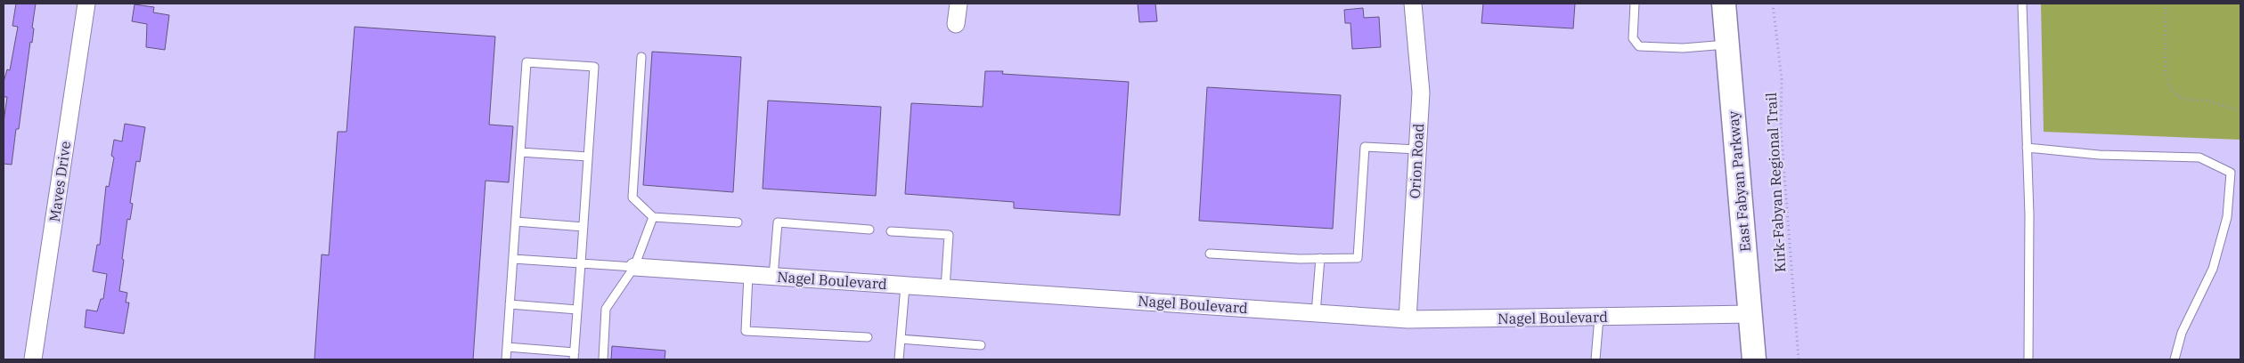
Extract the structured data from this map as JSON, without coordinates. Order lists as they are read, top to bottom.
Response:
{
  "streets": {
    "main road": ["East Fabyan Parkway"],
    "street": ["Orion Road", "Maves Drive", "Nagel Boulevard"],
    "path": ["Kirk-Fabyan Regional Trail"]
  },
  "crossings": [
    ["Orion Road", "Nagel Boulevard"],
    ["East Fabyan Parkway", "Nagel Boulevard"]
  ]
}
